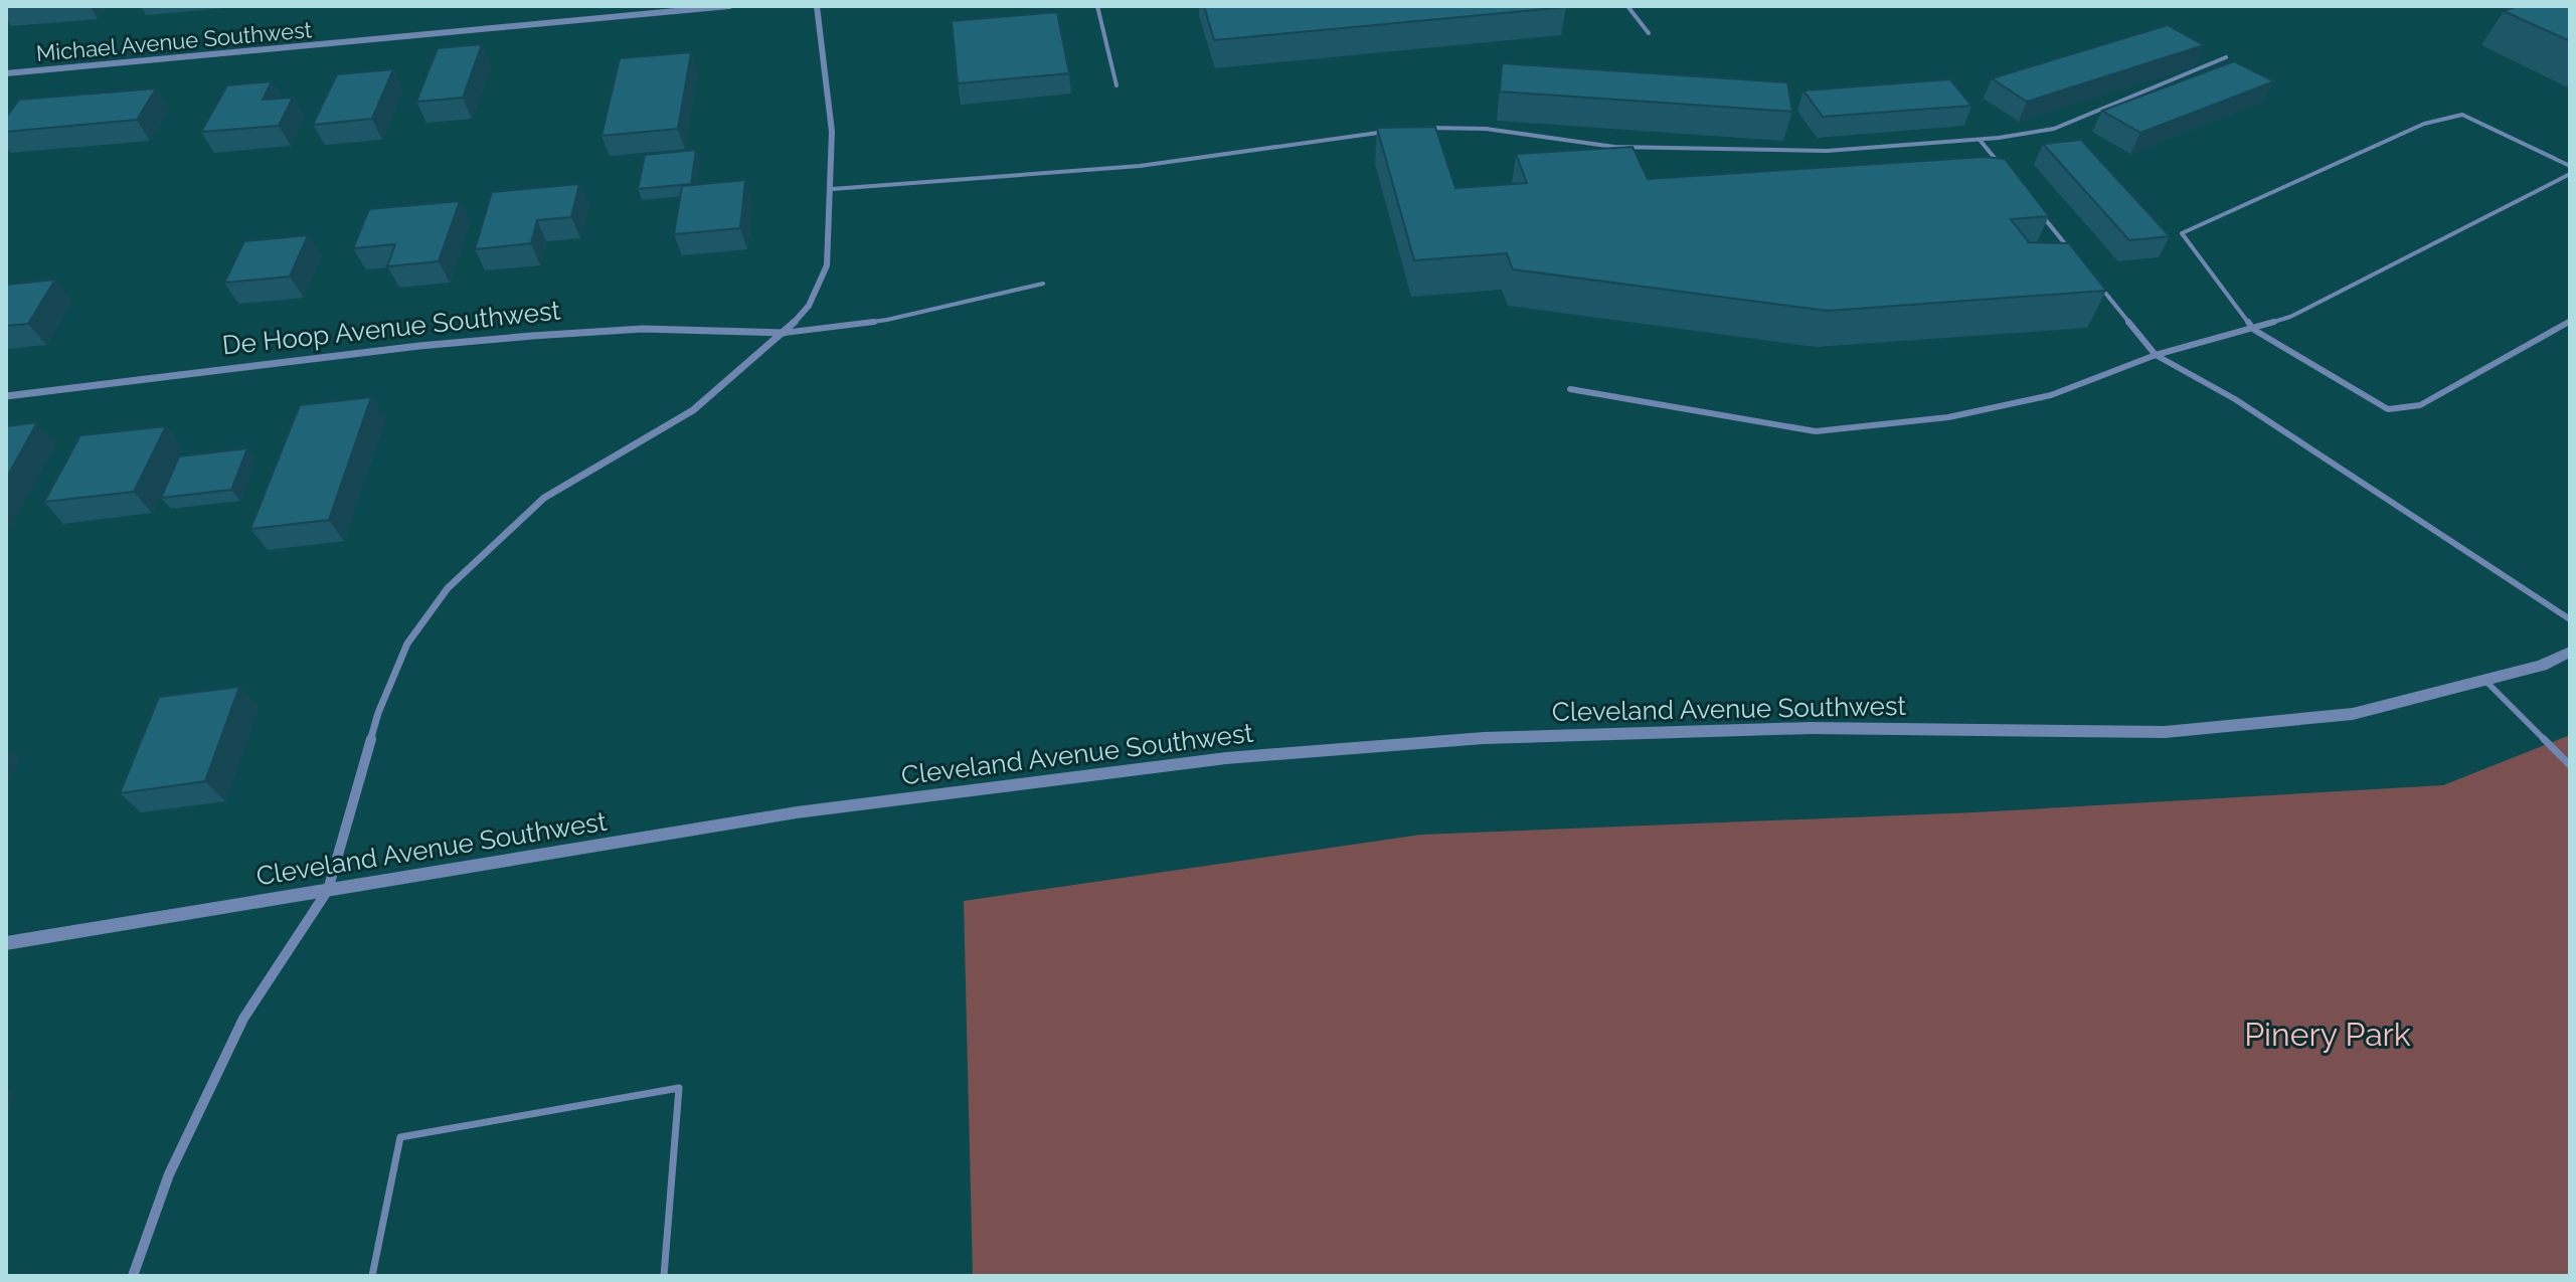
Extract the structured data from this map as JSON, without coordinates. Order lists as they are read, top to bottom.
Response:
{
  "streets": {
    "street": ["Michael Avenue Southwest", "De Hoop Avenue Southwest", "Cleveland Avenue Southwest"]
  },
  "parks": ["Pinery Park"]
}
